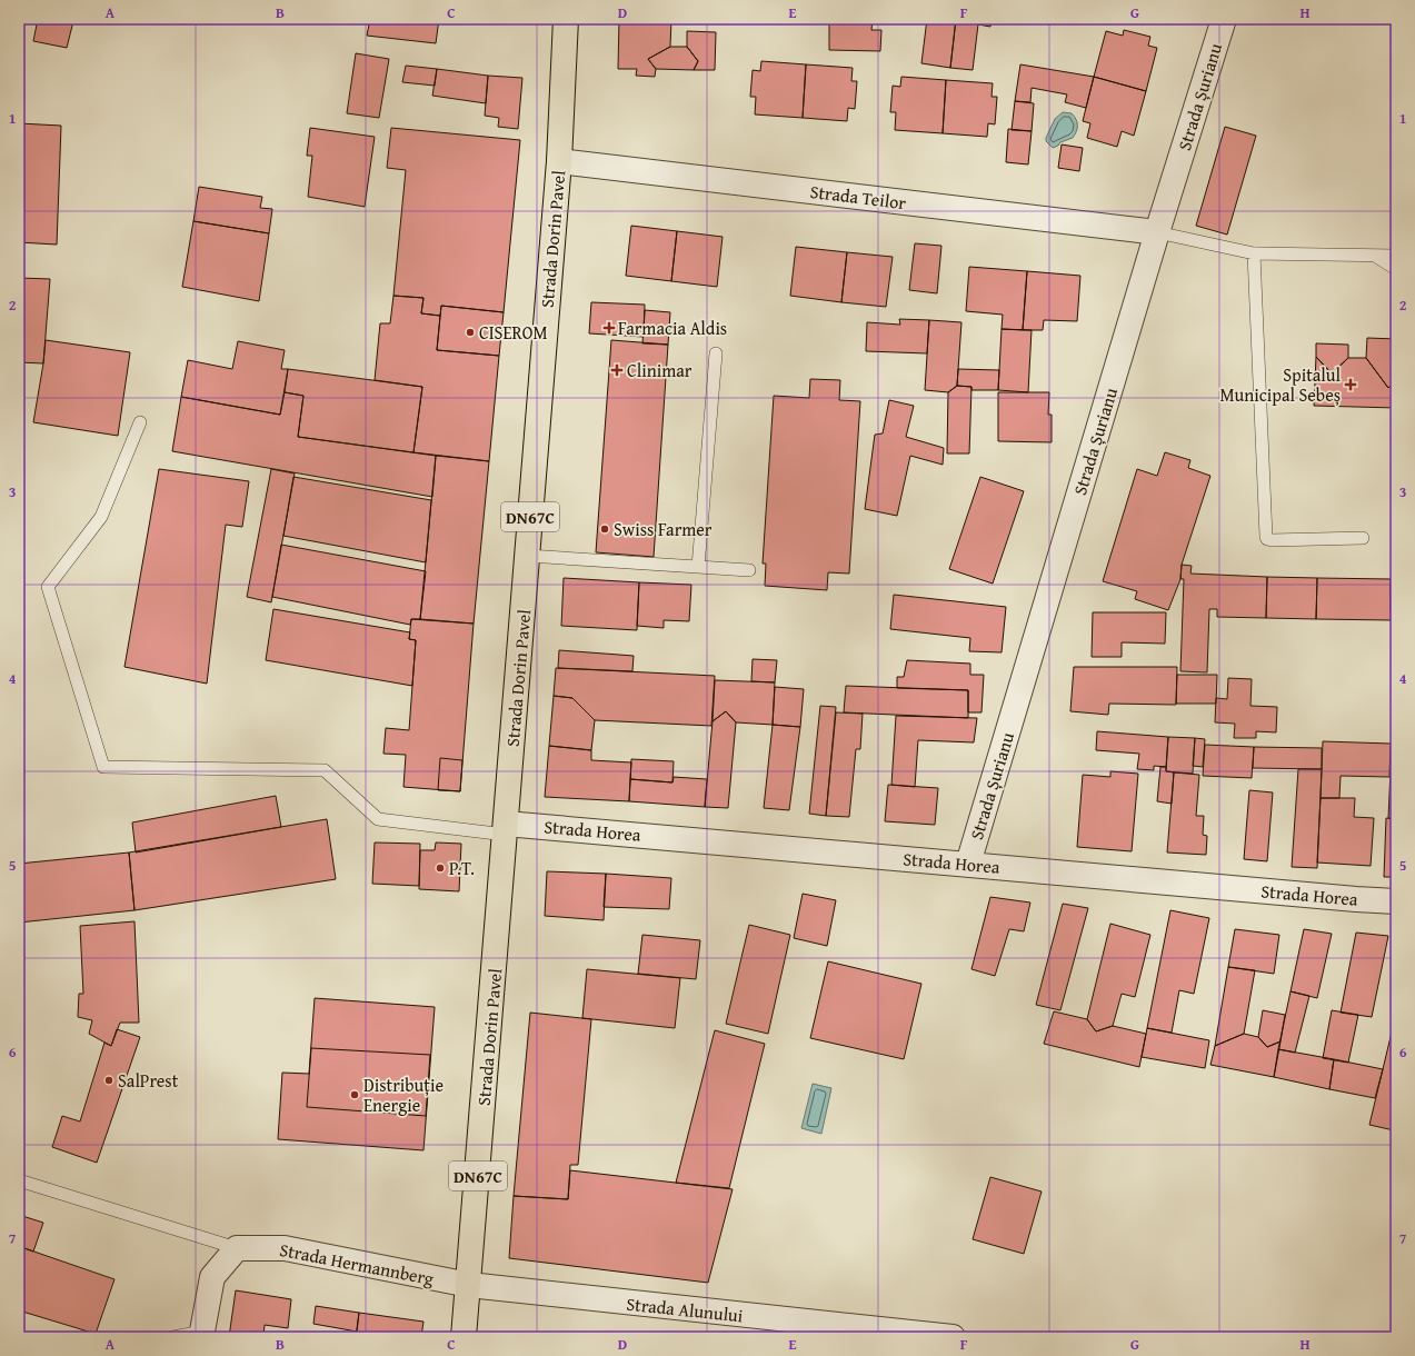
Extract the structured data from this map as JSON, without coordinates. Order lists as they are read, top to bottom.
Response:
{
  "streets": {
    "main road": ["Strada Dorin Pavel", "DN67C"],
    "street": [
      "Strada Șurianu",
      "Strada Teilor",
      "Strada Horea",
      "Strada Hermannberg",
      "Strada Alunului"
    ]
  },
  "crossings": [
    ["Strada Șurianu", "Strada Teilor"],
    ["Strada Șurianu", "Strada Horea"],
    ["Strada Teilor", "Strada Dorin Pavel"],
    ["Strada Dorin Pavel", "Strada Horea"],
    ["Strada Dorin Pavel", "Strada Hermannberg"],
    ["Strada Dorin Pavel", "Strada Alunului"],
    ["Strada Hermannberg", "Strada Alunului"]
  ],
  "places": {
    "health": ["Farmacia Aldis", "Clinimar", "Spitalul Municipal Sebeș"],
    "other": [
      "CISEROM",
      "Swiss Farmer",
      "P.T.",
      "SalPrest",
      "Distribuție Energie"
    ]
  },
  "grid": {
    "columns": [
      "A",
      "B",
      "C",
      "D",
      "E",
      "F",
      "G",
      "H"
    ],
    "rows": [
      "1",
      "2",
      "3",
      "4",
      "5",
      "6",
      "7"
    ]
  }
}
